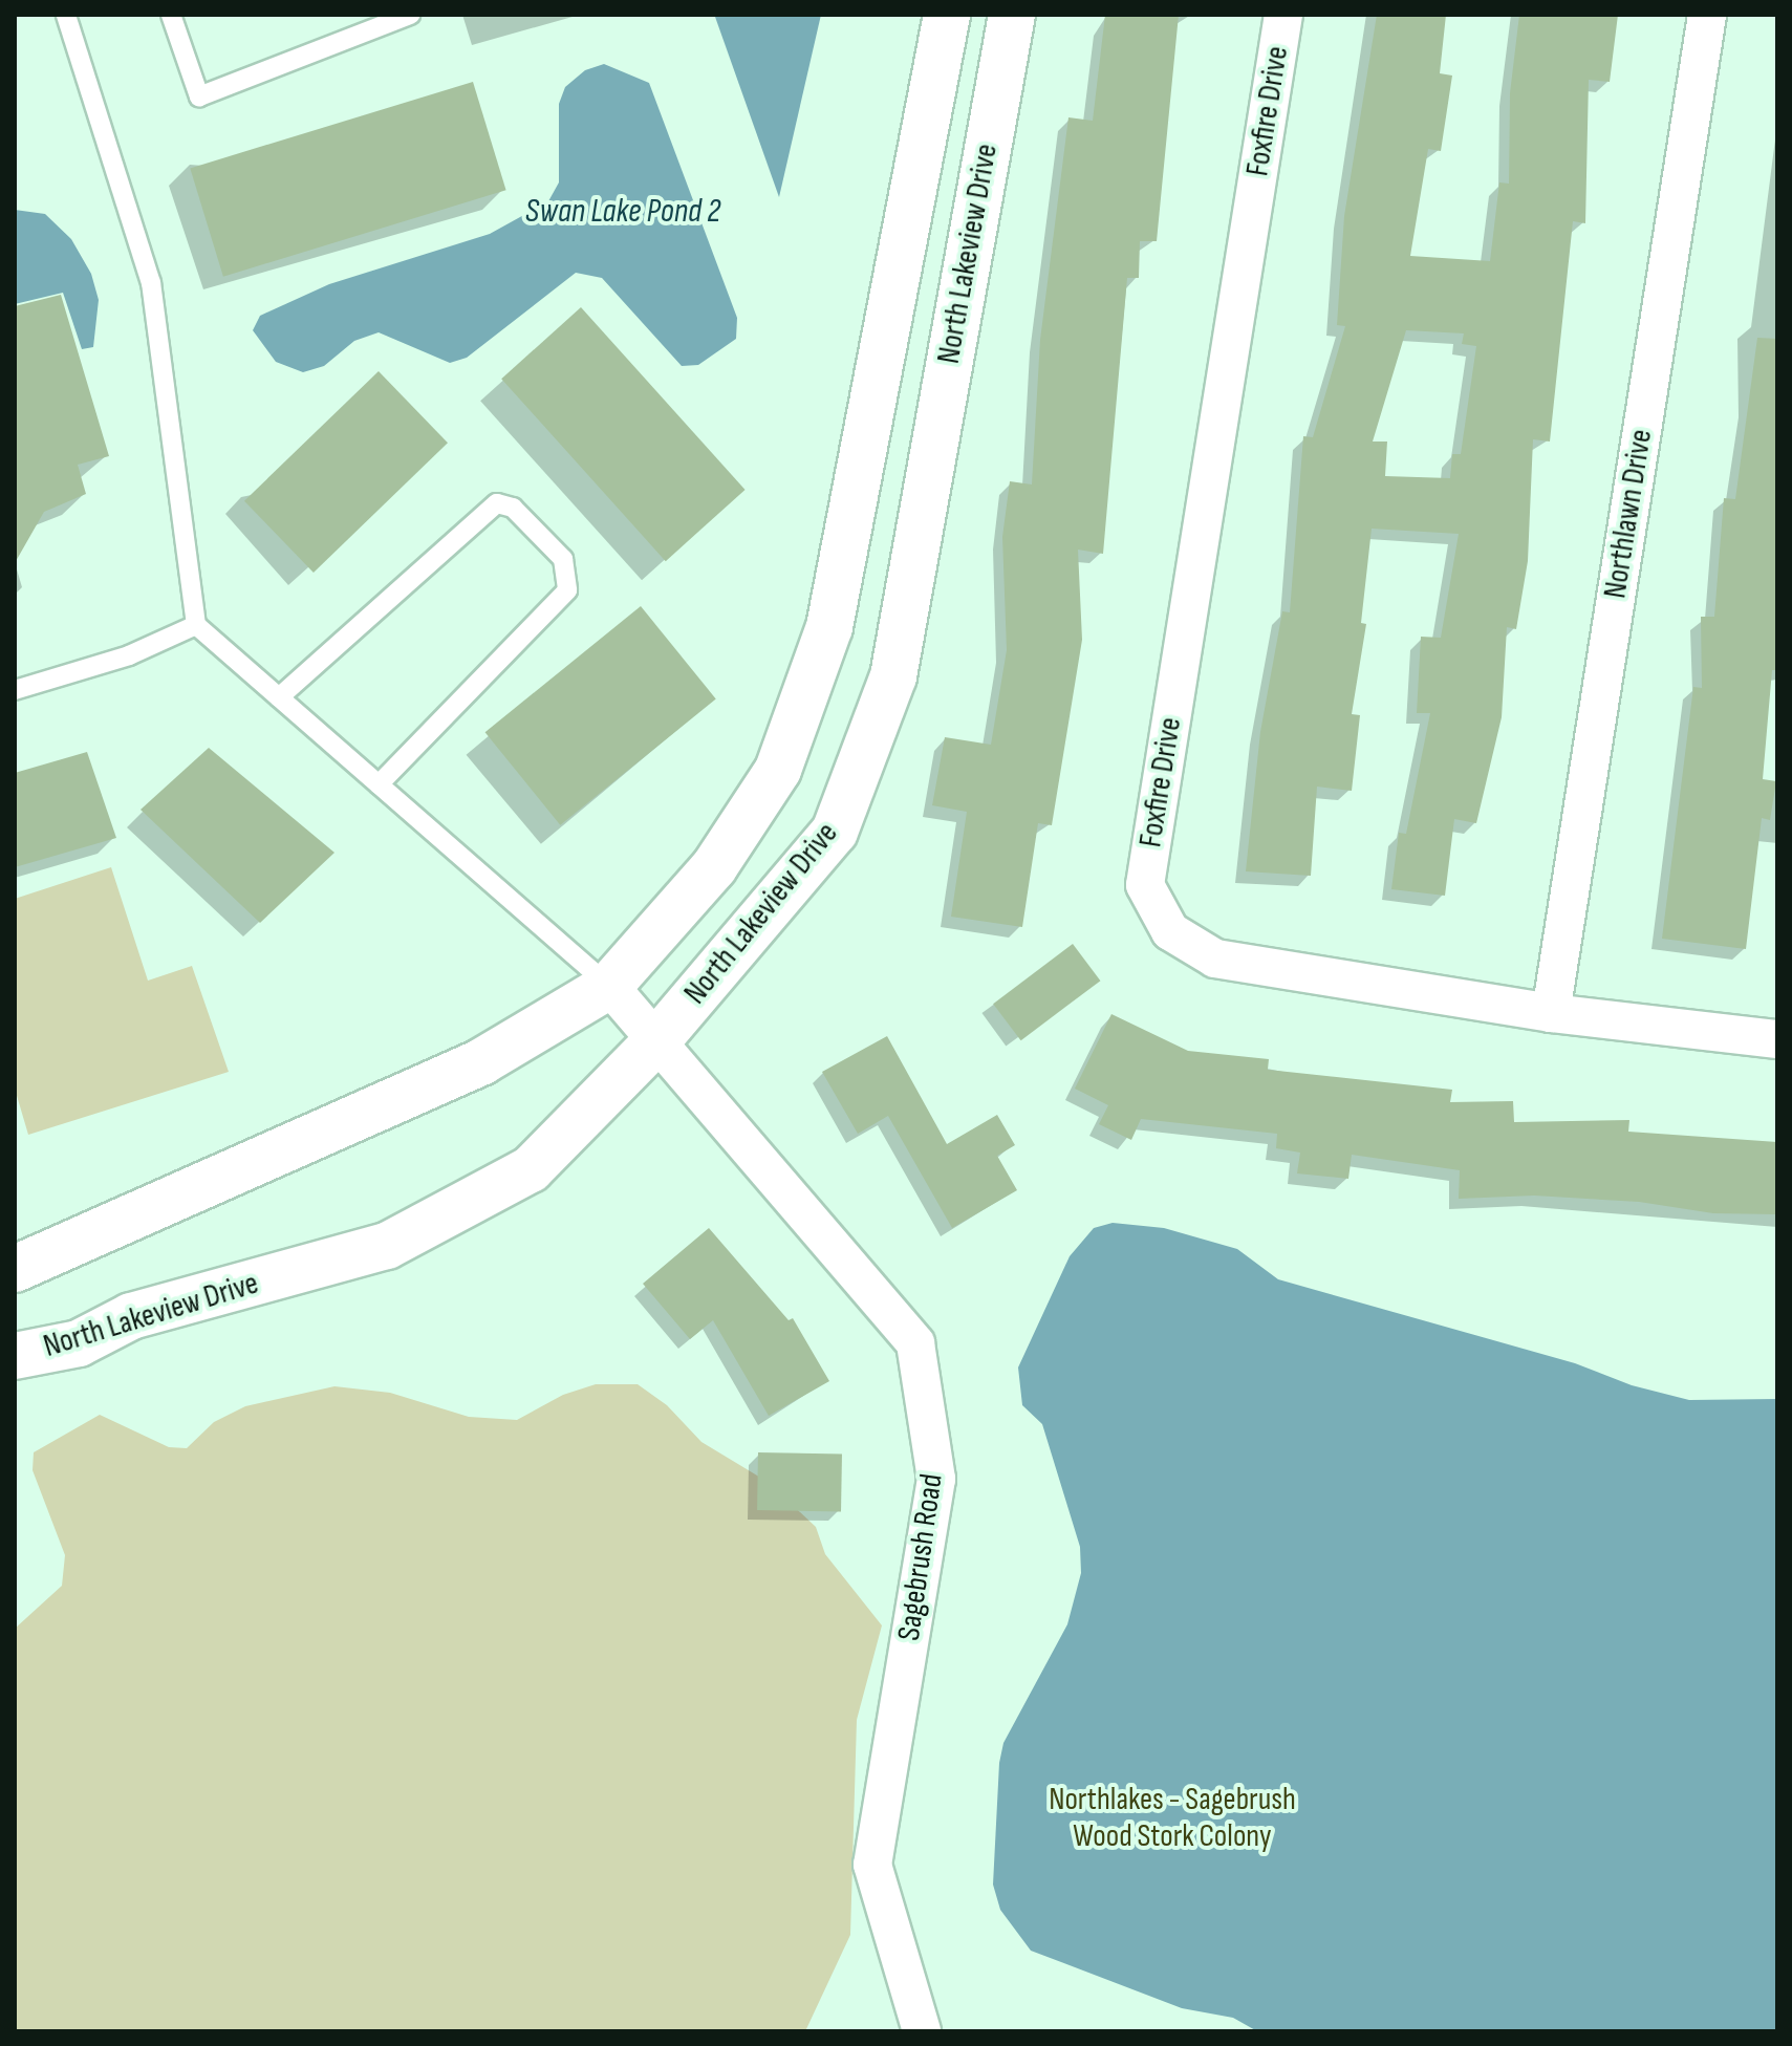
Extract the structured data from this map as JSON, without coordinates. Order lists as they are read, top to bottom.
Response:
{
  "streets": {
    "street": [
      "Foxfire Drive",
      "North Lakeview Drive",
      "Northlawn Drive",
      "Sagebrush Road"
    ]
  },
  "crossings": [
    ["Foxfire Drive", "Northlawn Drive"],
    ["North Lakeview Drive", "Sagebrush Road"]
  ],
  "water": ["Swan Lake Pond 2"],
  "parks": ["Northlakes - Sagebrush Wood Stork Colony"]
}
